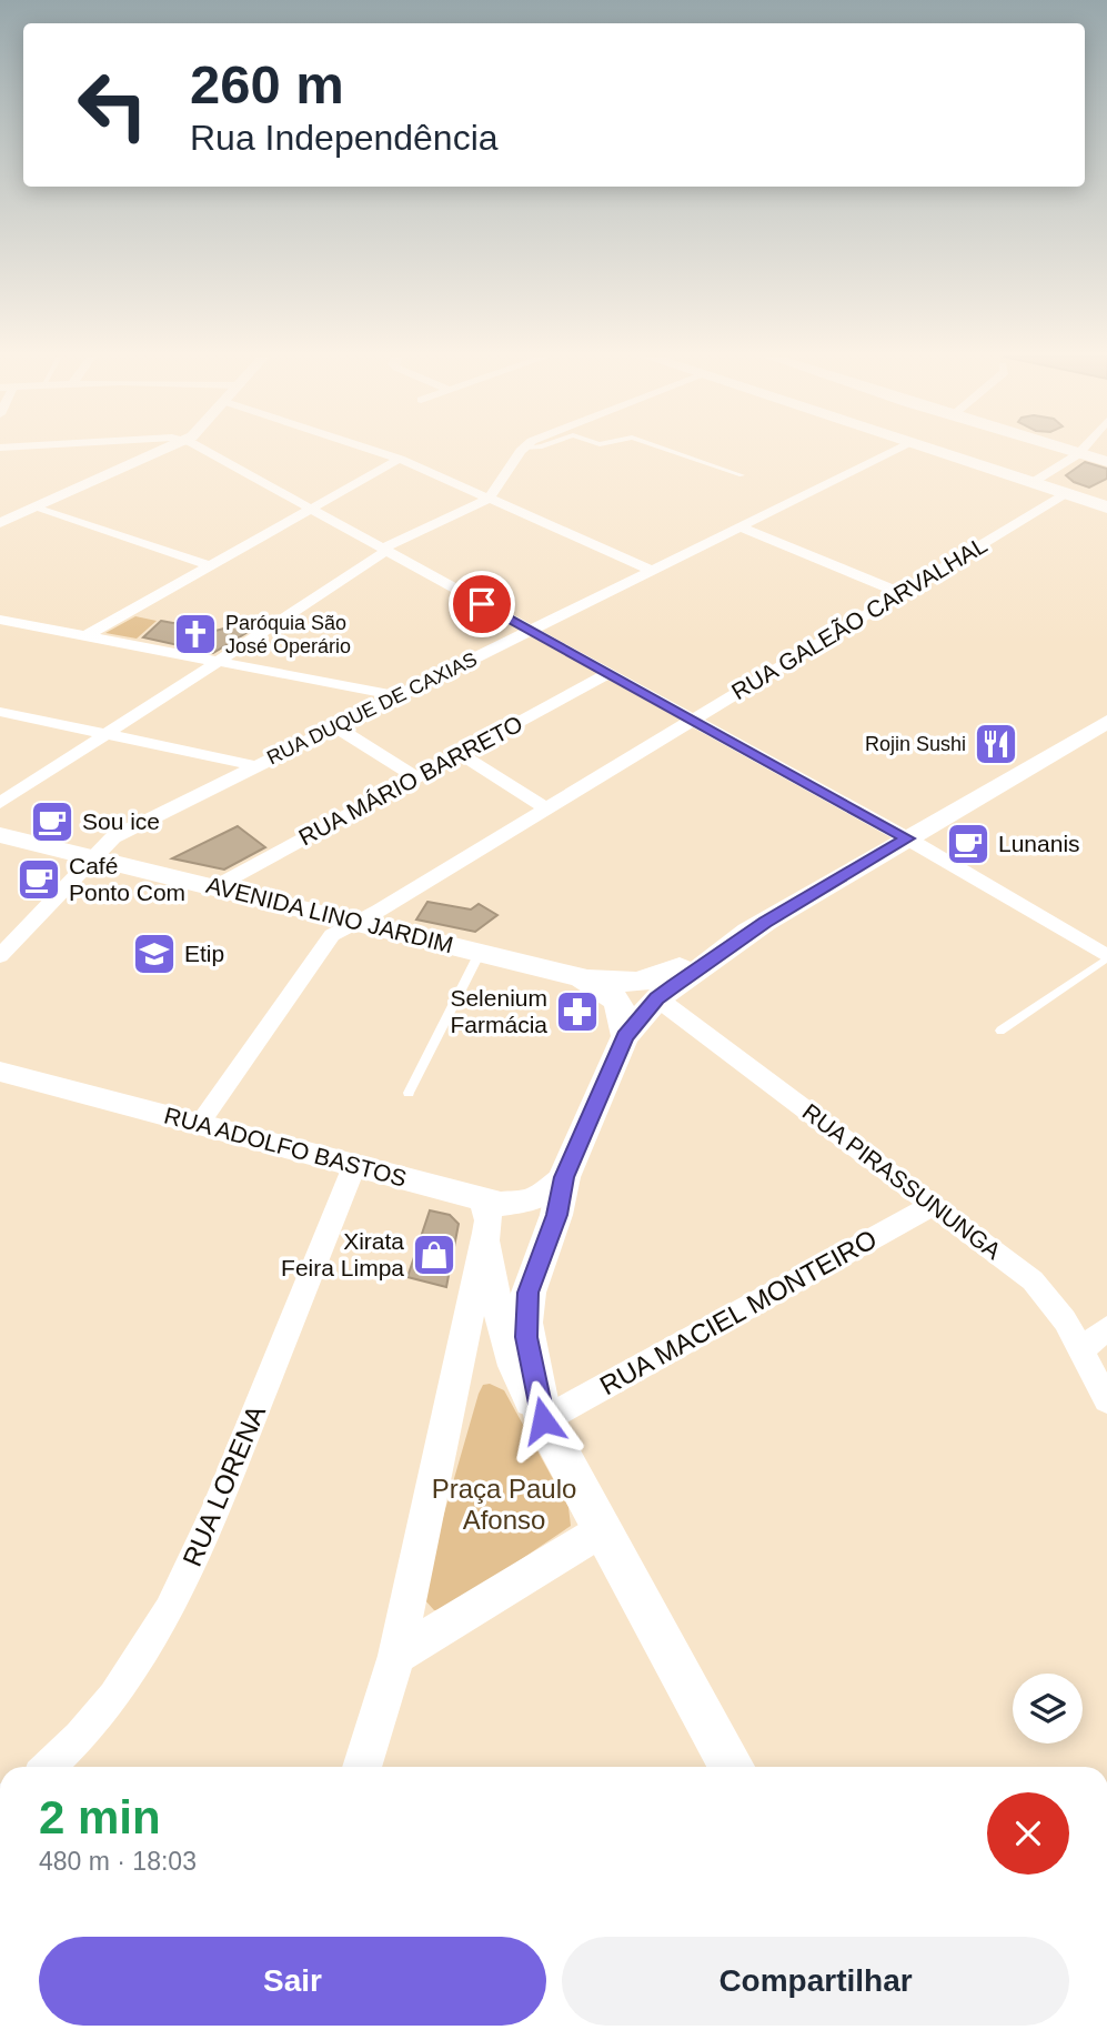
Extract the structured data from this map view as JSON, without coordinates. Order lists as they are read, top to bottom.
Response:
{
  "streets": {
    "main road": ["AVENIDA LINO JARDIM"],
    "street": [
      "RUA GALEÃO CARVALHAL",
      "RUA DUQUE DE CAXIAS",
      "RUA MÁRIO BARRETO",
      "RUA ADOLFO BASTOS",
      "RUA PIRASSUNUNGA",
      "RUA MACIEL MONTEIRO",
      "RUA LORENA"
    ]
  },
  "crossings": [
    ["RUA GALEÃO CARVALHAL", "AVENIDA LINO JARDIM"],
    ["RUA GALEÃO CARVALHAL", "RUA ADOLFO BASTOS"],
    ["RUA DUQUE DE CAXIAS", "AVENIDA LINO JARDIM"],
    ["RUA MÁRIO BARRETO", "AVENIDA LINO JARDIM"],
    ["RUA ADOLFO BASTOS", "RUA LORENA"],
    ["RUA PIRASSUNUNGA", "RUA MACIEL MONTEIRO"]
  ],
  "parks": ["Praça Paulo Afonso"],
  "places": {
    "church": ["Paróquia São José Operário"],
    "restaurant": ["Rojin Sushi"],
    "cafe": ["Sou ice", "Lunanis", "Café Ponto Com"],
    "school or university": ["Etip"],
    "pharmacy": ["Selenium Farmácia"],
    "shop": ["Xirata Feira Limpa"]
  },
  "page": {
    "turn": ["260 m", "Rua Independência"],
    "heading": ["2 min", "480 m · 18:03"],
    "buttons": ["Sair", "Compartilhar"]
  }
}
